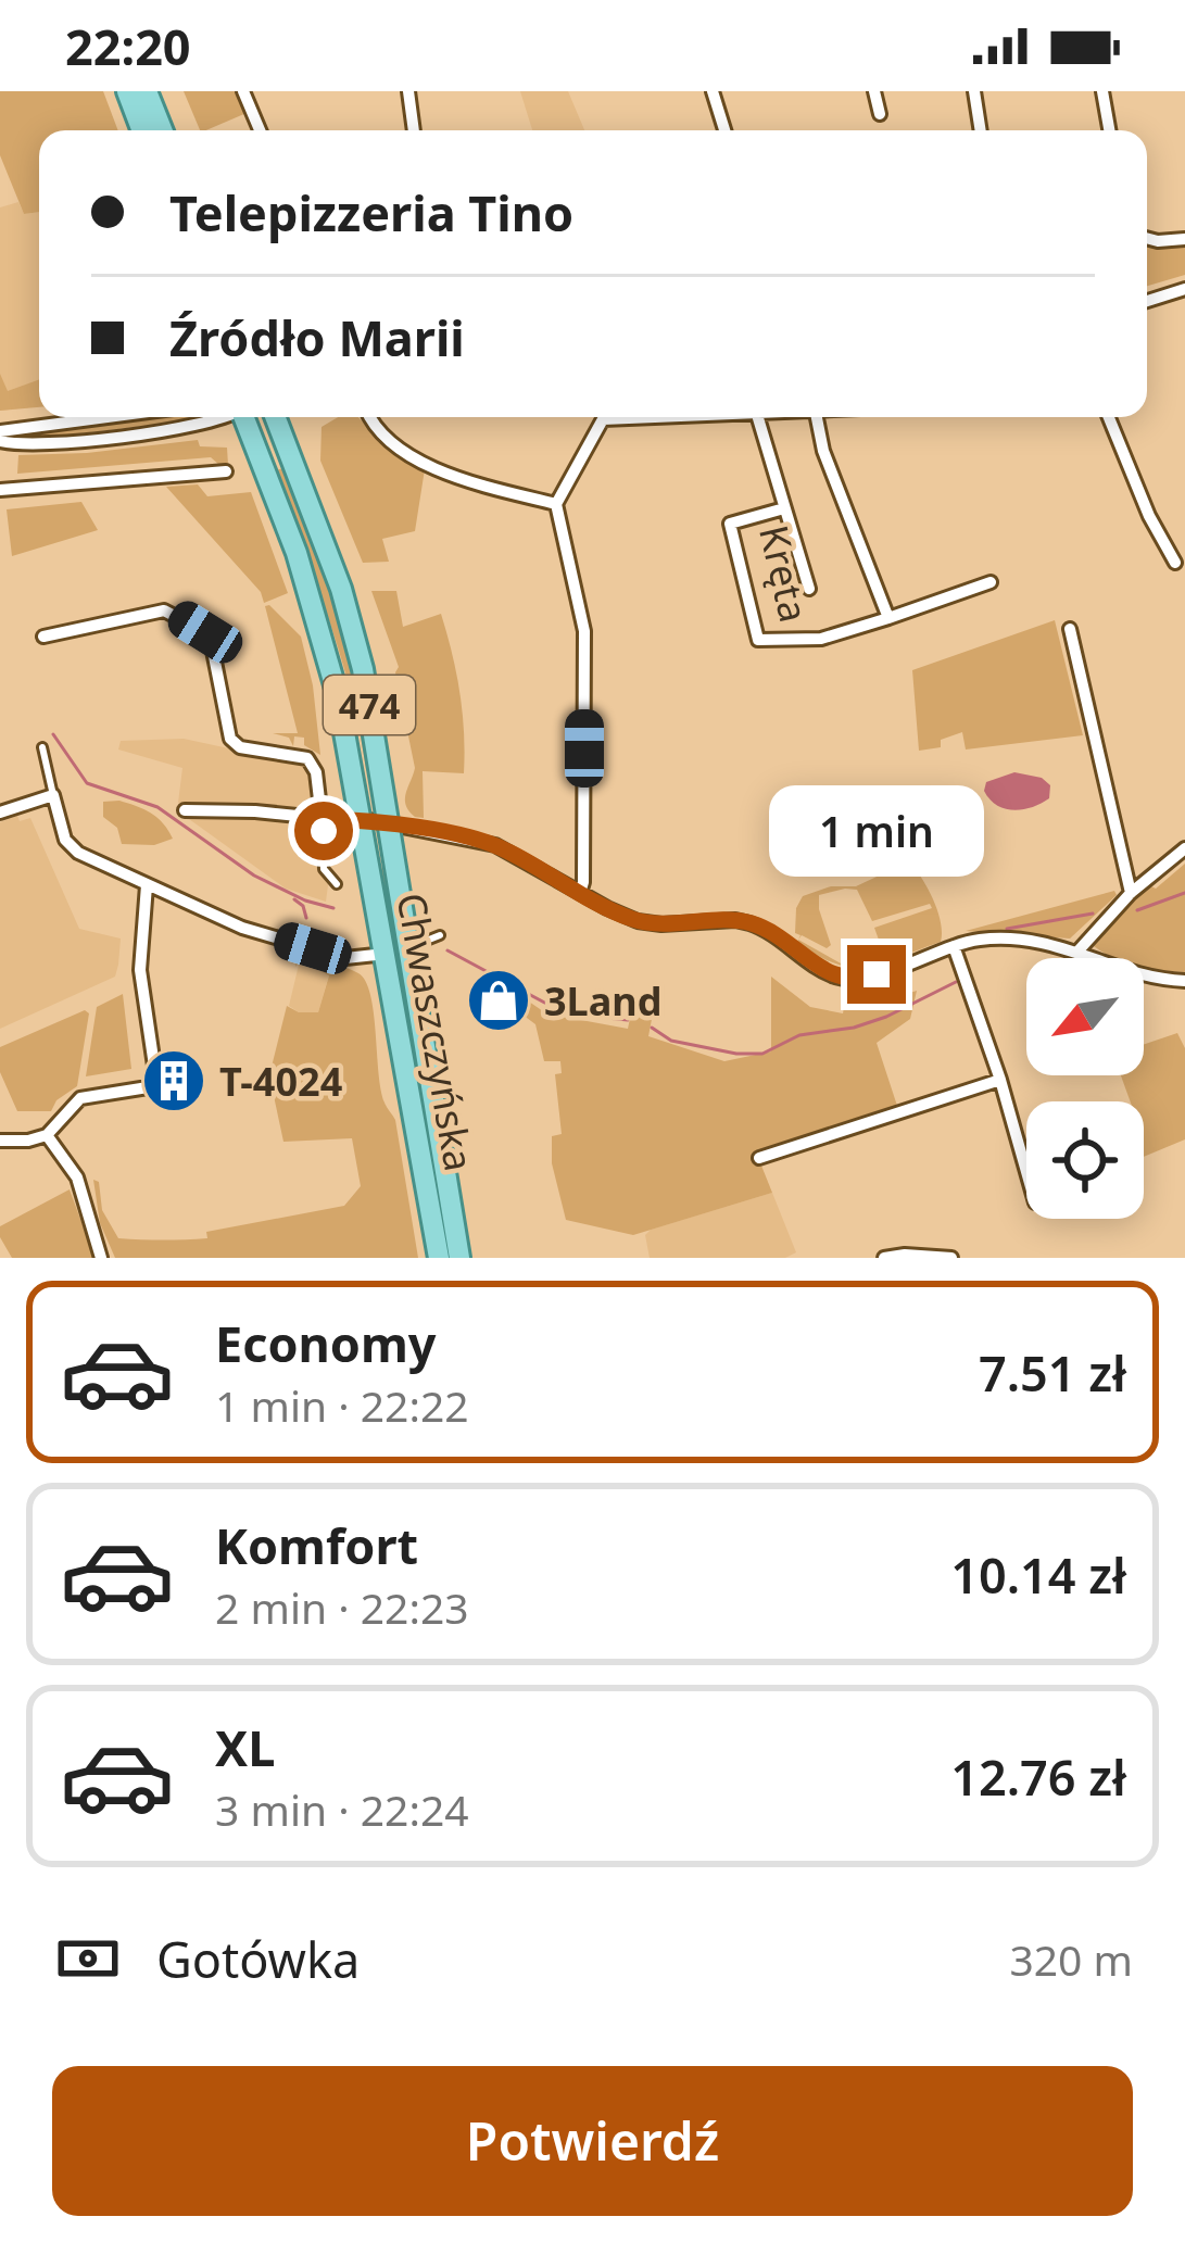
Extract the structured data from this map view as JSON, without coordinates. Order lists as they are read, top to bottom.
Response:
{
  "streets": {
    "main road": ["474", "Chwaszczyńska"],
    "street": ["Kręta"]
  },
  "crossings": [
    ["474", "Chwaszczyńska"]
  ],
  "places": {
    "shop": ["3Land"],
    "building": ["T-4024"]
  },
  "north": "bottom left",
  "page": {
    "status": "22:20",
    "banner": ["Telepizzeria Tino", "Źródło Marii"],
    "bubble": "1 min",
    "list": [
      {
        "name": "Economy",
        "note": "1 min · 22:22",
        "value": "7.51 zł"
      },
      {
        "name": "Komfort",
        "note": "2 min · 22:23",
        "value": "10.14 zł"
      },
      {
        "name": "XL",
        "note": "3 min · 22:24",
        "value": "12.76 zł"
      }
    ],
    "pay": ["Gotówka", "320 m"],
    "buttons": "Potwierdź"
  }
}
